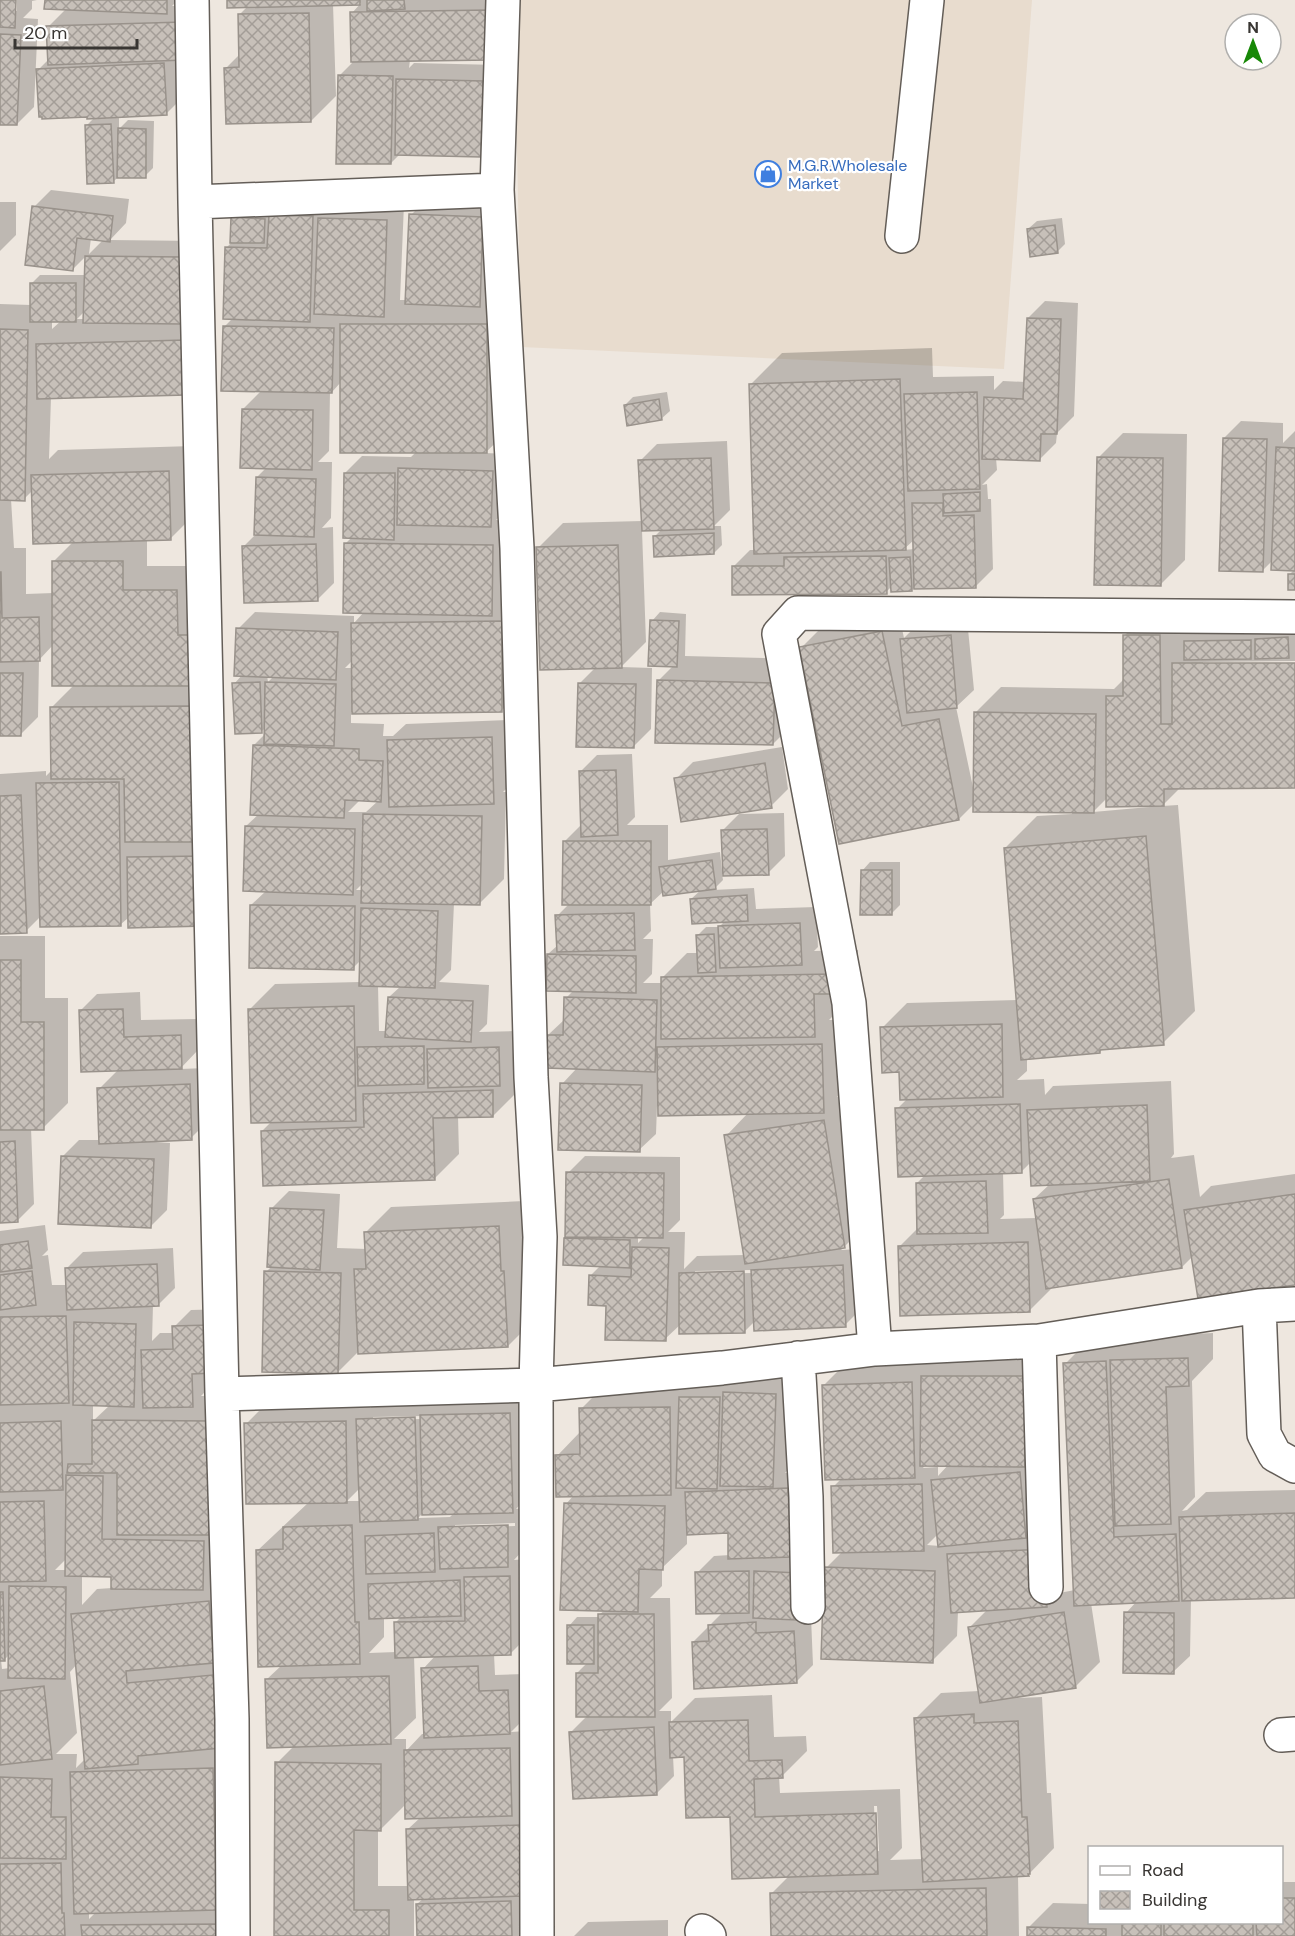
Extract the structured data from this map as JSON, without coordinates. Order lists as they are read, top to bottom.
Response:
{
  "places": {
    "shop": ["M.G.R.Wholesale Market"]
  },
  "legend": ["Road", "Building"],
  "scale_bar": "20 m",
  "north": "top"
}
